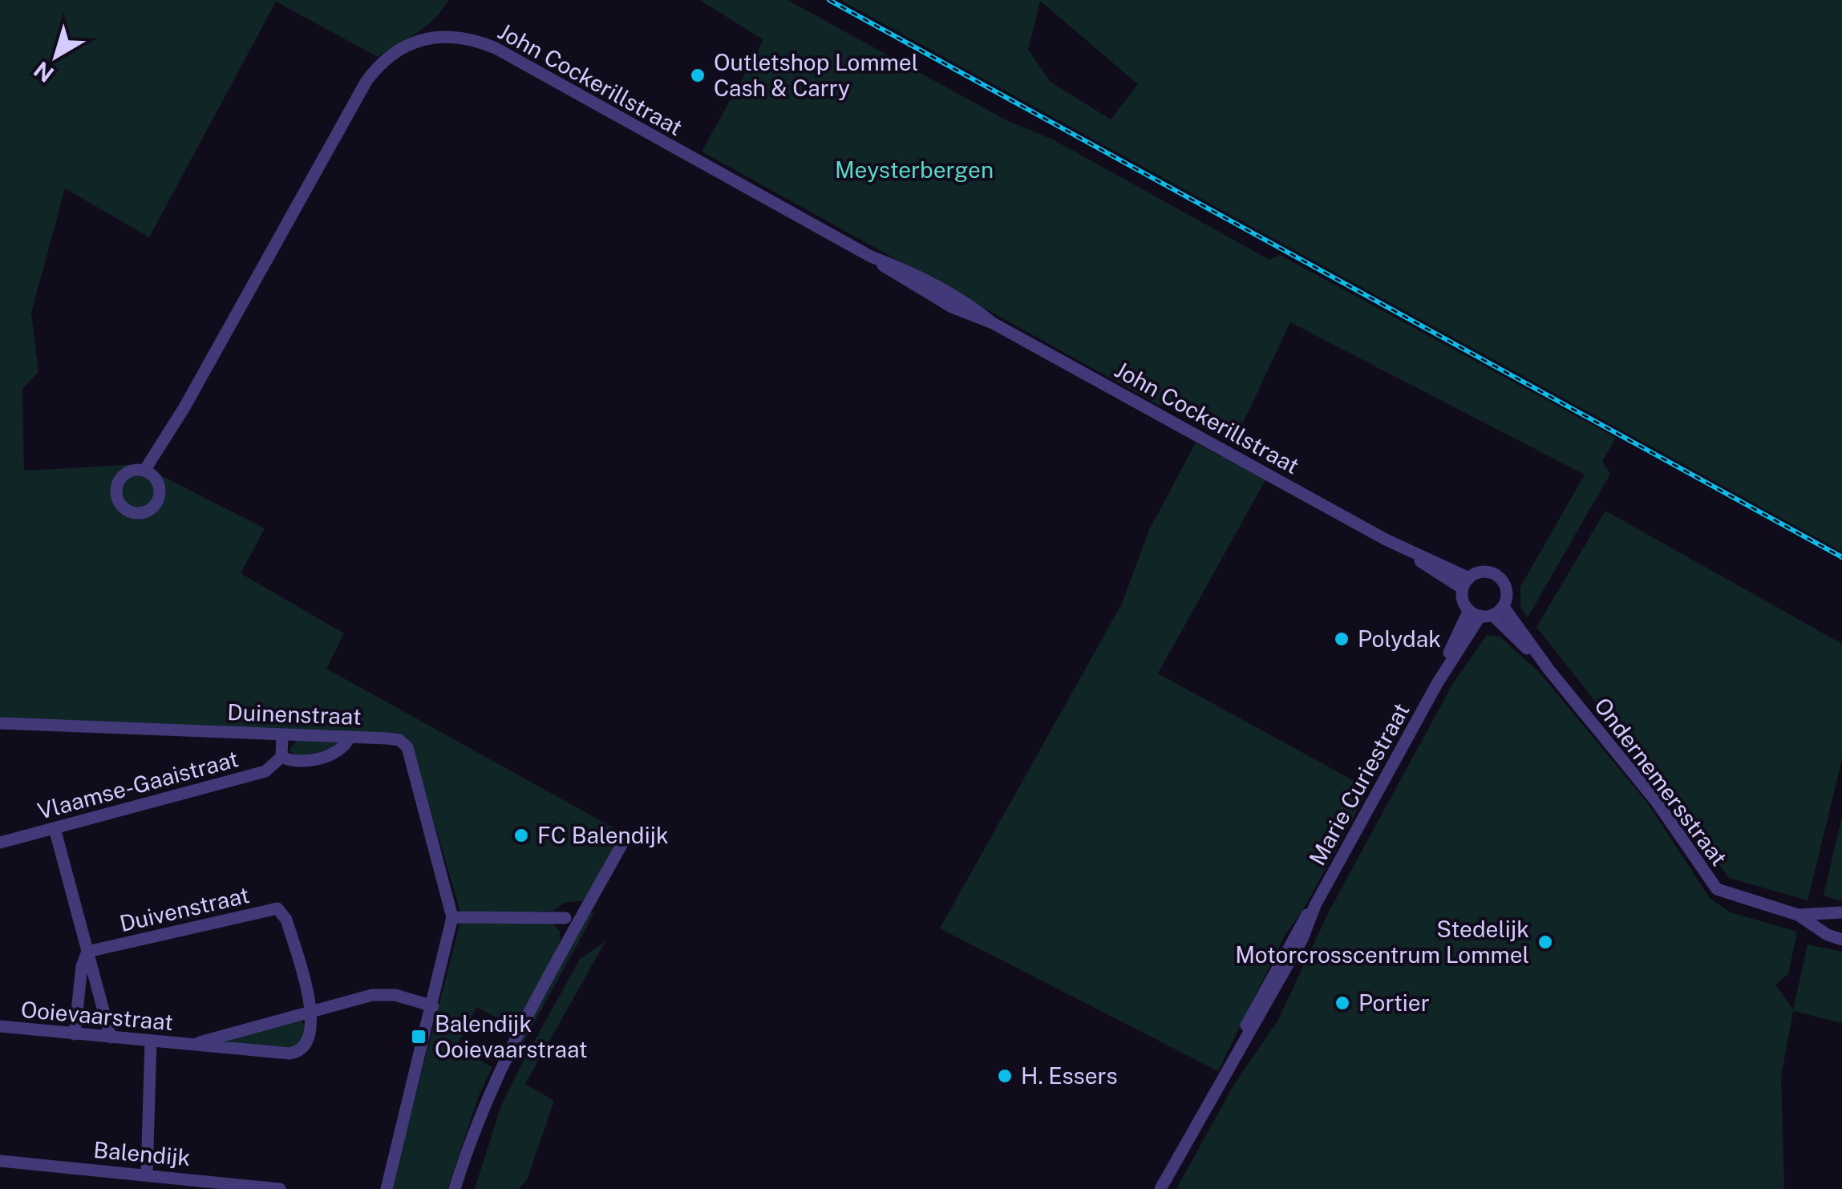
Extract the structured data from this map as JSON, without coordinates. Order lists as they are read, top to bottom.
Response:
{
  "streets": {
    "street": [
      "John Cockerillstraat",
      "Duinenstraat",
      "Ondernemersstraat",
      "Marie Curiestraat",
      "Vlaamse-Gaaistraat",
      "Duivenstraat",
      "Ooievaarstraat",
      "Balendijk"
    ]
  },
  "crossings": [
    ["John Cockerillstraat", "Ondernemersstraat"],
    ["John Cockerillstraat", "Marie Curiestraat"],
    ["Duinenstraat", "Vlaamse-Gaaistraat"],
    ["Duinenstraat", "Ooievaarstraat"],
    ["Ondernemersstraat", "Marie Curiestraat"],
    ["Duivenstraat", "Ooievaarstraat"]
  ],
  "parks": ["Meysterbergen"],
  "places": {
    "other": [
      "Outletshop Lommel Cash & Carry",
      "Polydak",
      "FC Balendijk",
      "Stedelijk Motorcrosscentrum Lommel",
      "Portier",
      "H. Essers"
    ],
    "transit": ["Balendijk Ooievaarstraat"]
  },
  "north": "bottom left"
}
